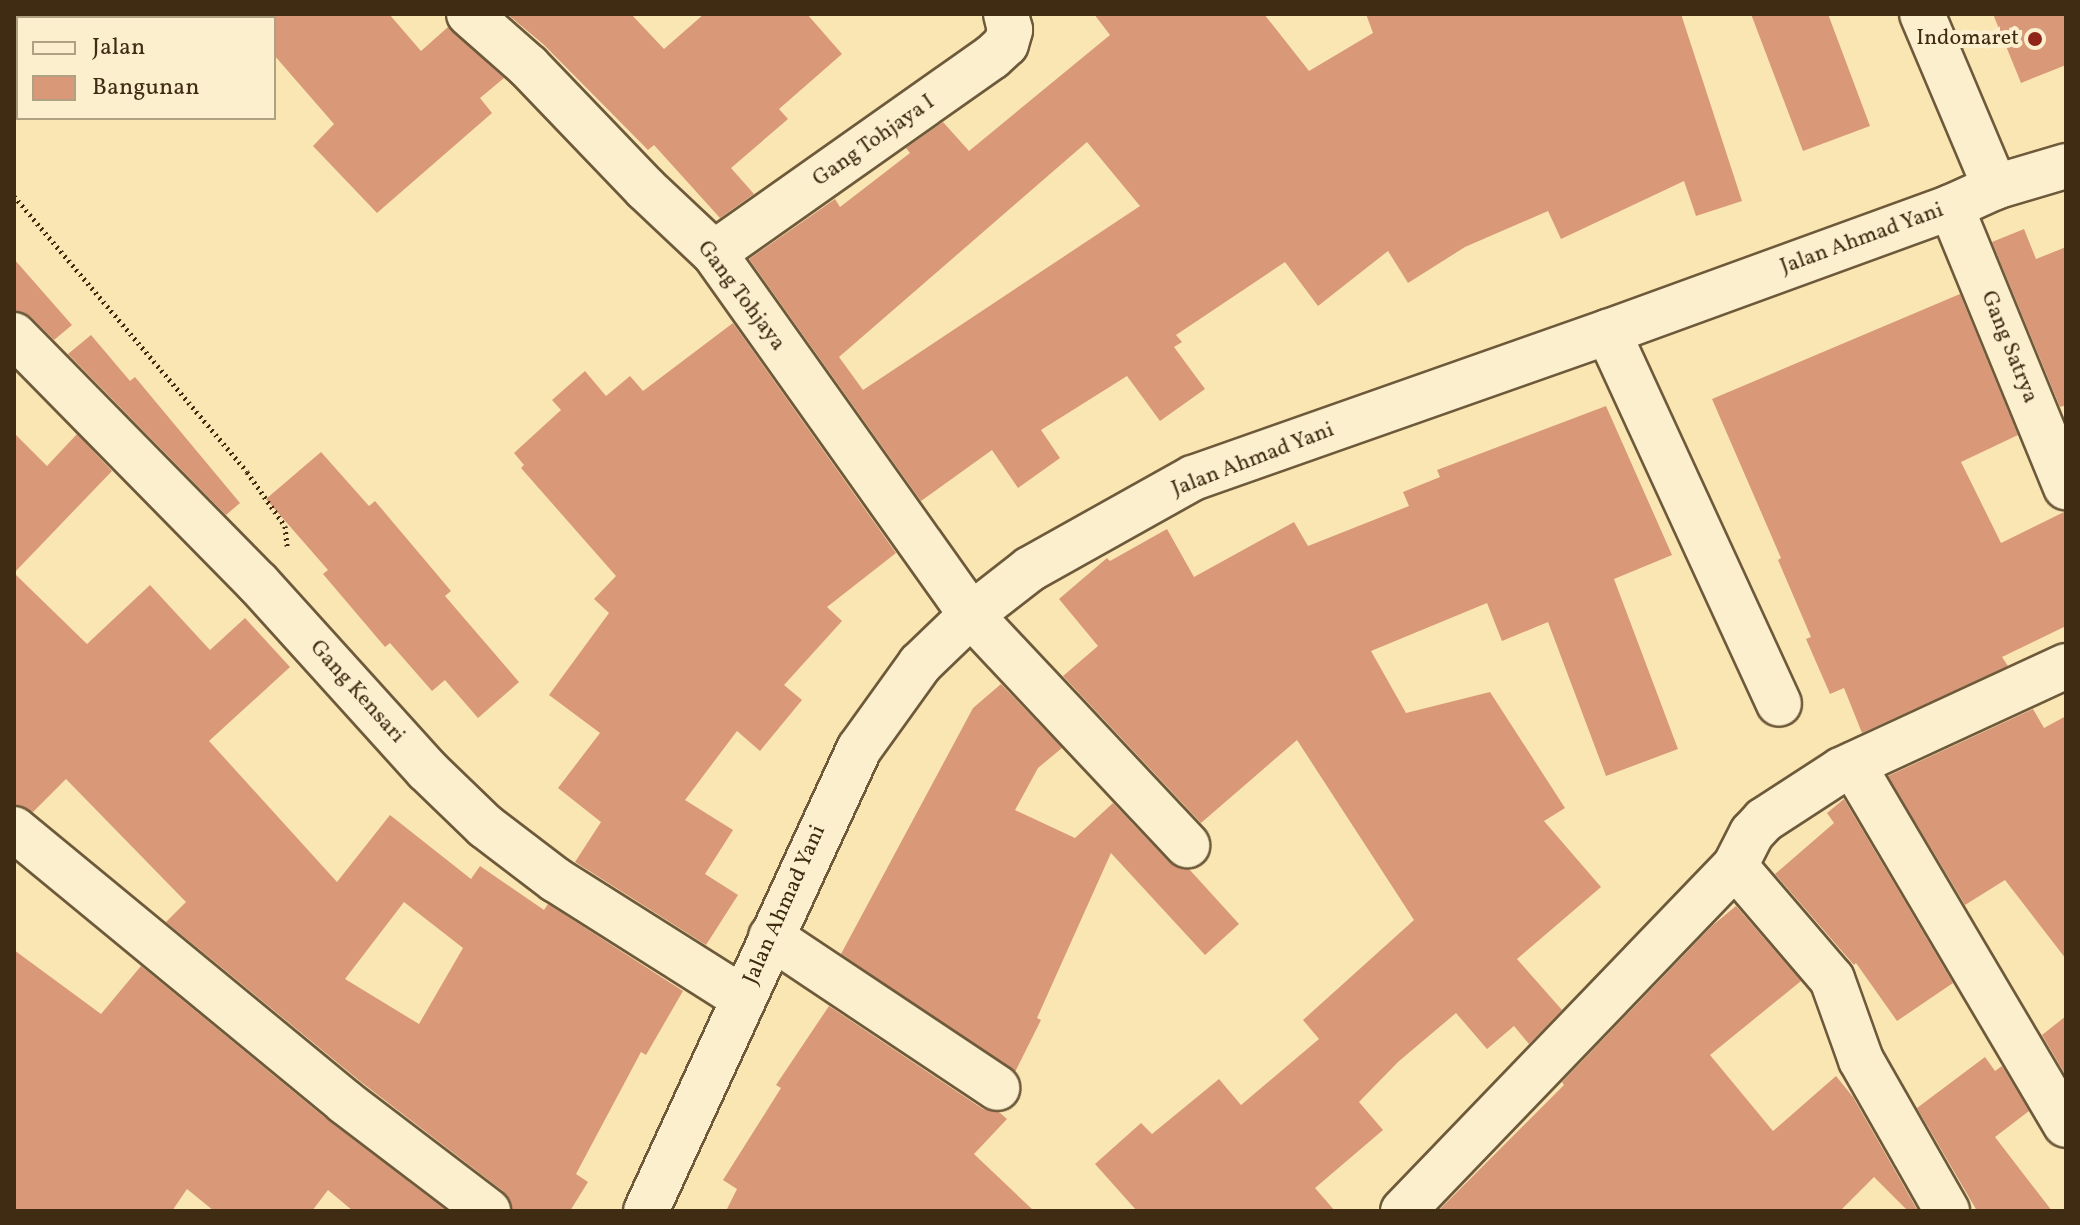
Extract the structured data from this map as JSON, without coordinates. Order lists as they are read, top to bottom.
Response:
{
  "streets": {
    "street": [
      "Gang Tohjaya I",
      "Jalan Ahmad Yani",
      "Gang Tohjaya",
      "Gang Satrya",
      "Gang Kensari"
    ]
  },
  "crossings": [
    ["Gang Tohjaya I", "Gang Tohjaya"],
    ["Jalan Ahmad Yani", "Gang Tohjaya"],
    ["Jalan Ahmad Yani", "Gang Satrya"],
    ["Jalan Ahmad Yani", "Gang Kensari"]
  ],
  "places": ["Indomaret"],
  "legend": ["Jalan", "Bangunan"]
}
